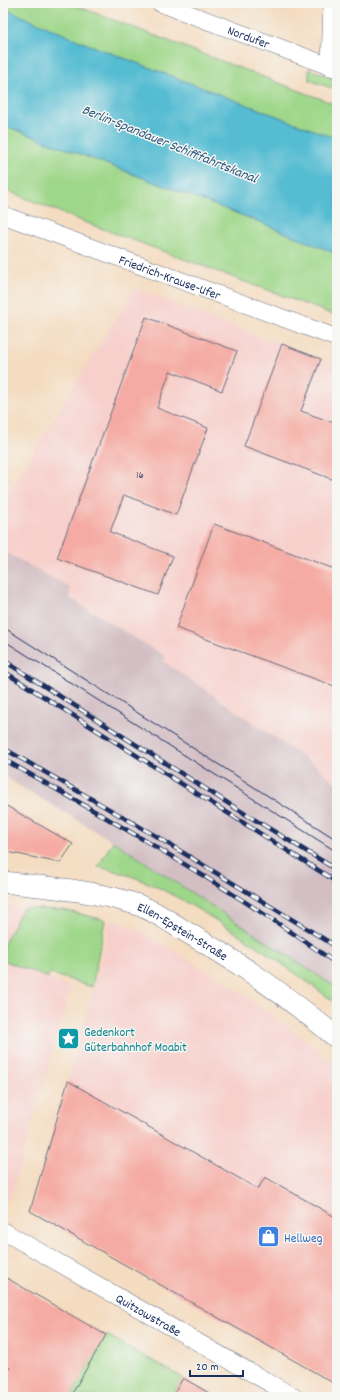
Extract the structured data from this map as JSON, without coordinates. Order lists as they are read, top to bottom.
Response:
{
  "streets": {
    "main road": ["Ellen-Epstein-Straße"],
    "street": ["Nordufer", "Friedrich-Krause-Ufer", "Quitzowstraße"]
  },
  "water": ["Berlin-Spandauer Schifffahrtskanal"],
  "places": {
    "place": ["Gedenkort Güterbahnhof Moabit"],
    "shop": ["Hellweg"]
  },
  "house_numbers": ["16"],
  "scale_bar": "20 m"
}
